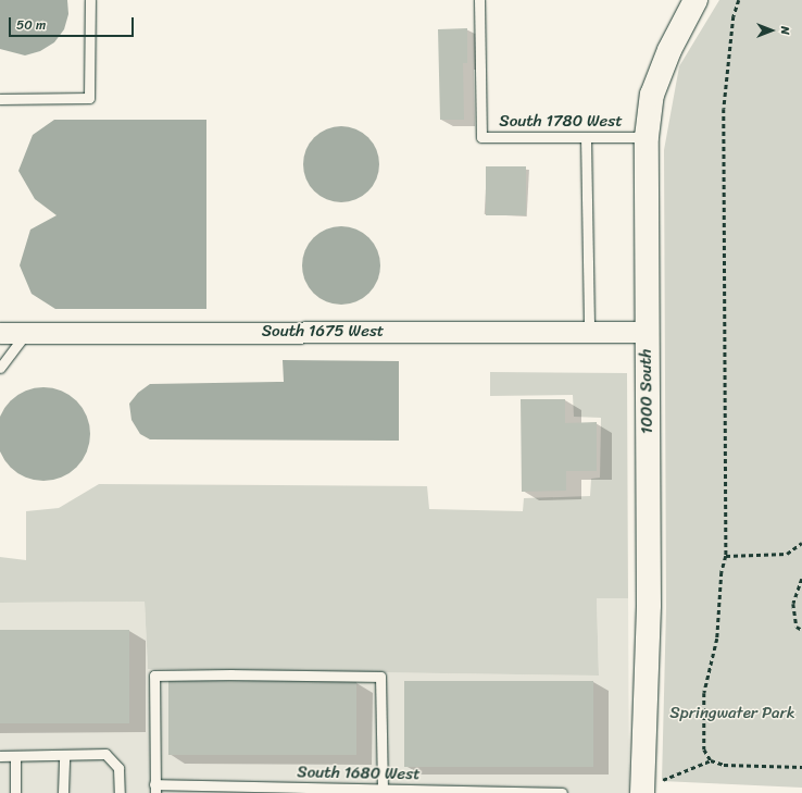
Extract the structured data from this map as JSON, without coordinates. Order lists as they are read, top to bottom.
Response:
{
  "streets": {
    "street": ["South 1675 West", "1000 South"],
    "lane": ["South 1780 West", "South 1680 West"]
  },
  "crossings": [
    ["South 1780 West", "1000 South"],
    ["South 1675 West", "1000 South"]
  ],
  "parks": ["Springwater Park"],
  "scale_bar": "50 m",
  "north": "right"
}
